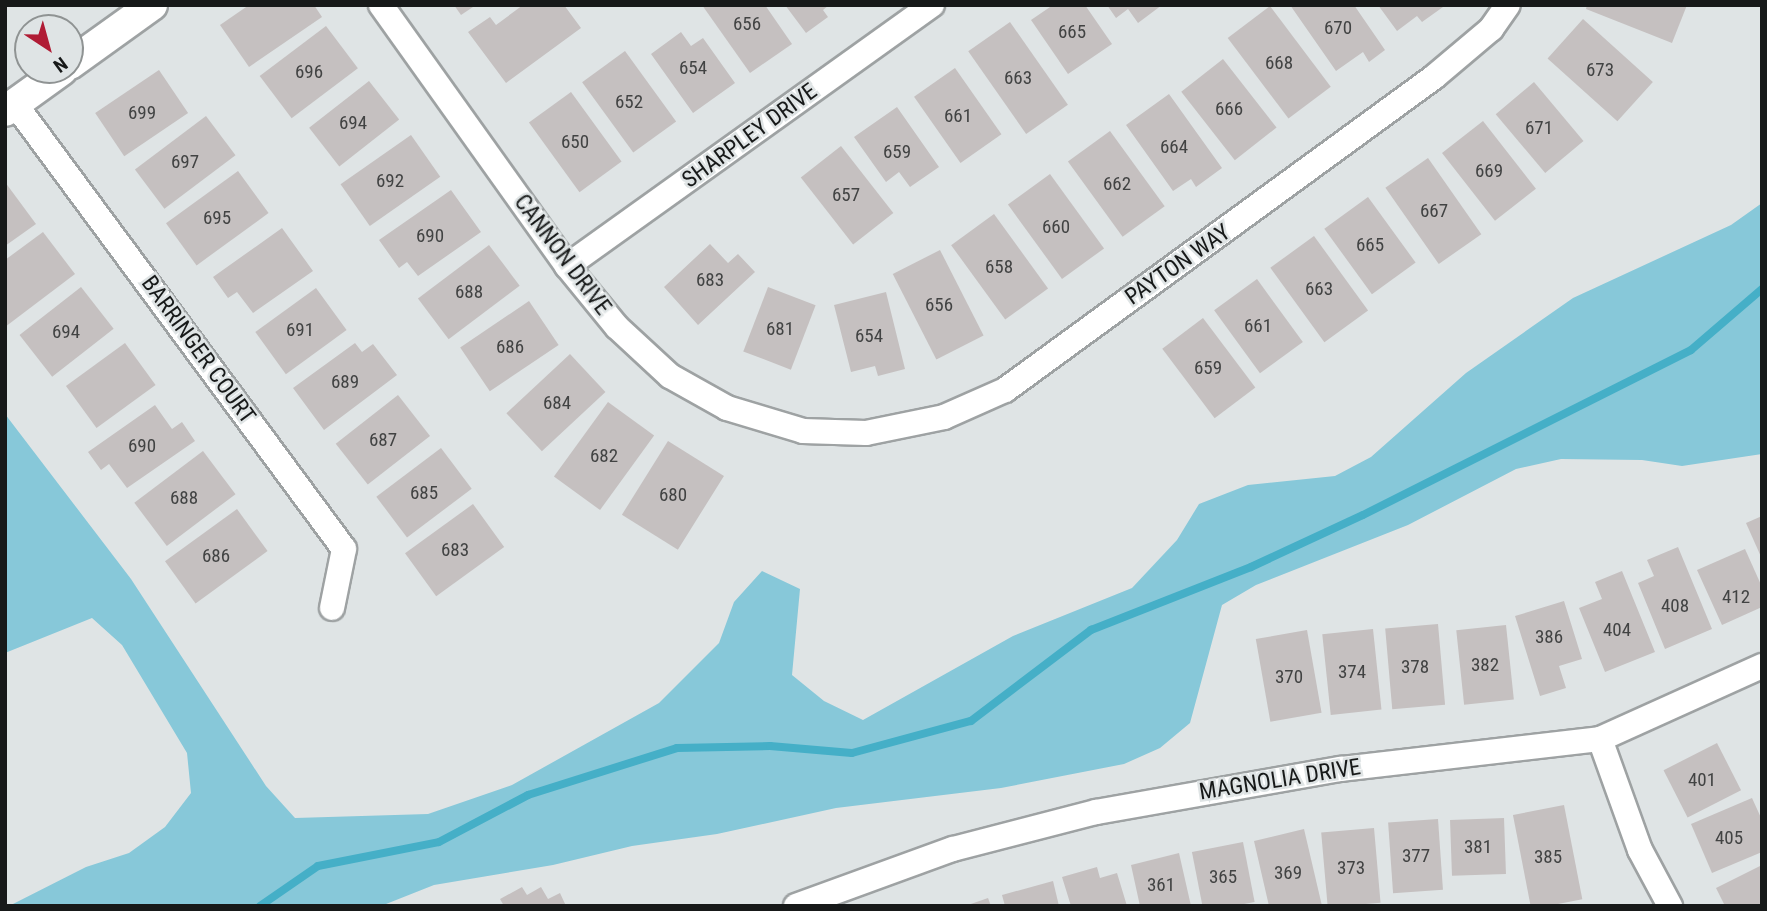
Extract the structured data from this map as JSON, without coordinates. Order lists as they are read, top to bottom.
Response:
{
  "streets": {
    "street": [
      "SHARPLEY DRIVE",
      "CANNON DRIVE",
      "PAYTON WAY",
      "BARRINGER COURT",
      "MAGNOLIA DRIVE"
    ]
  },
  "crossings": [
    ["SHARPLEY DRIVE", "CANNON DRIVE"],
    ["CANNON DRIVE", "PAYTON WAY"]
  ],
  "house_numbers": [
    "656",
    "670",
    "665",
    "668",
    "654",
    "673",
    "696",
    "663",
    "652",
    "666",
    "699",
    "661",
    "694",
    "671",
    "650",
    "664",
    "659",
    "697",
    "669",
    "692",
    "662",
    "657",
    "667",
    "695",
    "660",
    "690",
    "665",
    "658",
    "683",
    "663",
    "688",
    "656",
    "661",
    "681",
    "691",
    "694",
    "654",
    "686",
    "659",
    "689",
    "684",
    "687",
    "690",
    "682",
    "685",
    "680",
    "688",
    "683",
    "686",
    "412",
    "408",
    "404",
    "386",
    "382",
    "378",
    "374",
    "370",
    "401",
    "405",
    "381",
    "377",
    "385",
    "373",
    "369",
    "365",
    "361"
  ],
  "north": "bottom right"
}
